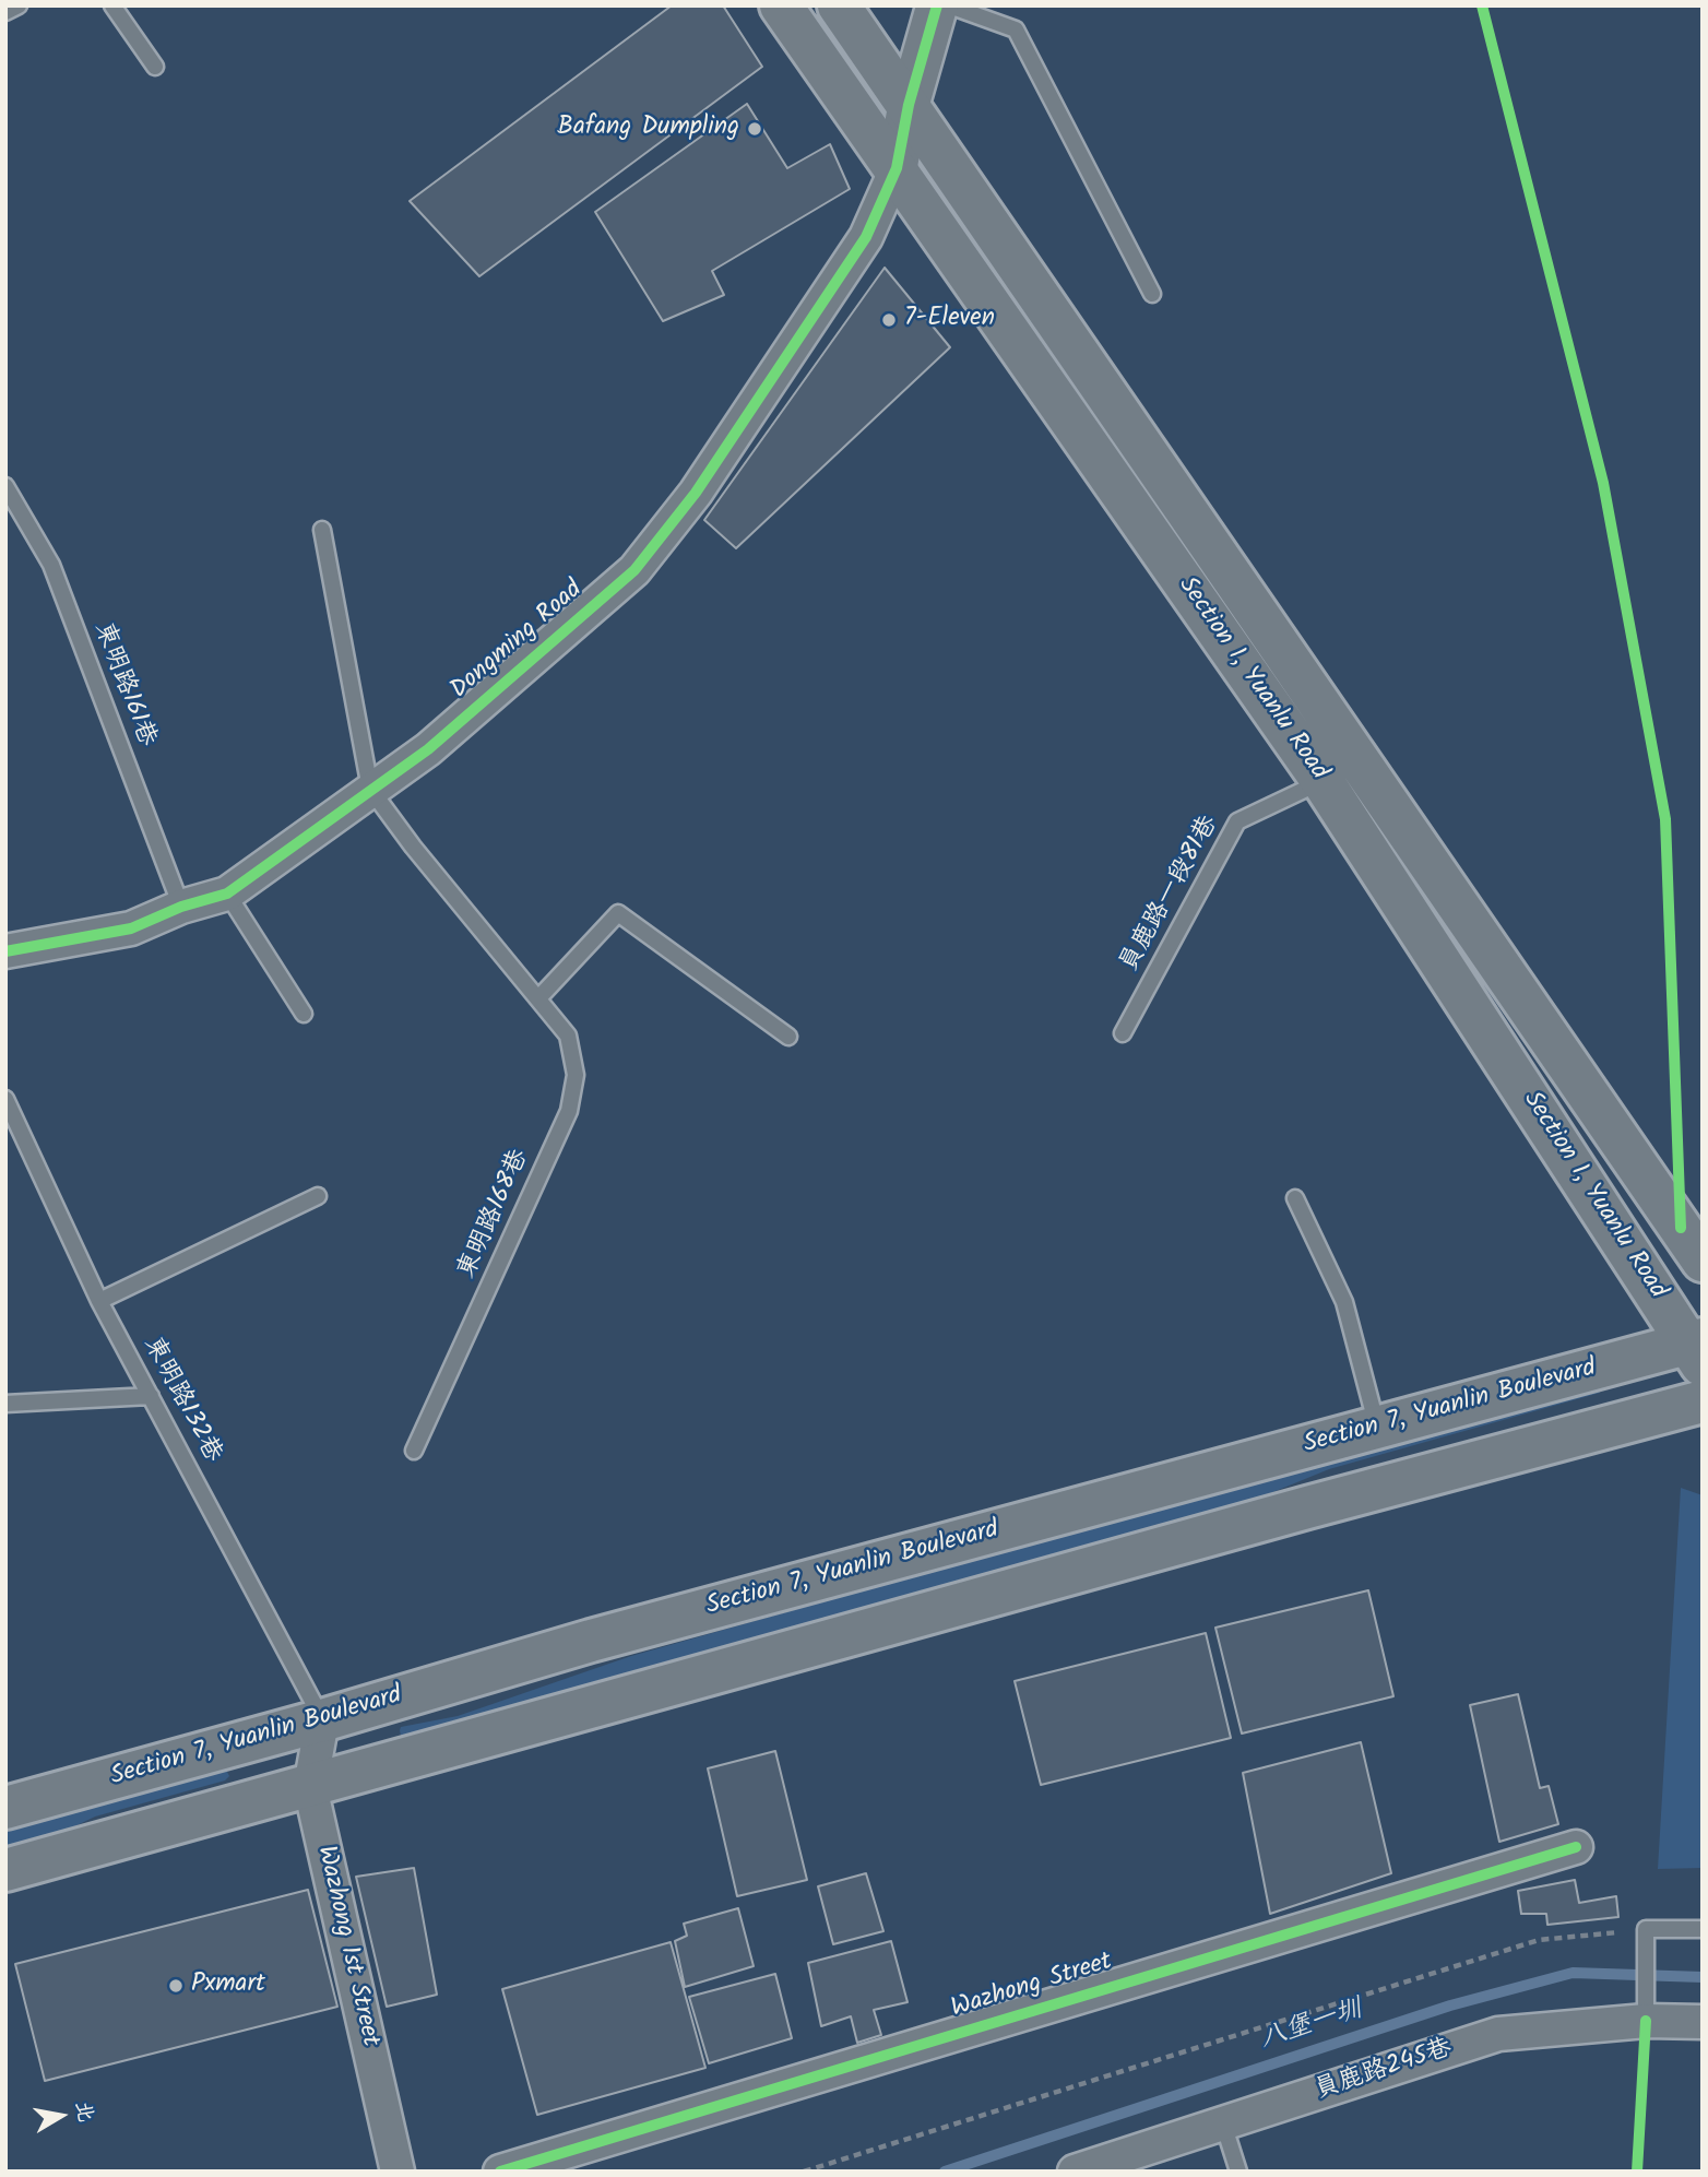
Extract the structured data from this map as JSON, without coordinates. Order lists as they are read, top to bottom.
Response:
{
  "streets": {
    "main road": ["Section 1, Yuanlu Road", "Section 7, Yuanlin Boulevard"],
    "street": [
      "Dongming Road",
      "Wazhong 1st Street",
      "Wazhong Street",
      "員鹿路245巷"
    ],
    "lane": [
      "東明路161巷",
      "員鹿路一段81巷",
      "東明路168巷",
      "東明路132巷"
    ]
  },
  "crossings": [
    ["Dongming Road", "Section 1, Yuanlu Road"],
    ["Dongming Road", "東明路161巷"],
    ["Dongming Road", "東明路168巷"],
    ["Section 1, Yuanlu Road", "員鹿路一段81巷"],
    ["Section 1, Yuanlu Road", "Section 7, Yuanlin Boulevard"],
    ["東明路132巷", "Section 7, Yuanlin Boulevard"],
    ["東明路132巷", "Wazhong 1st Street"],
    ["Section 7, Yuanlin Boulevard", "Wazhong 1st Street"]
  ],
  "water": ["八堡一圳"],
  "places": ["Bafang Dumpling", "7-Eleven", "Pxmart"],
  "north": "right"
}
